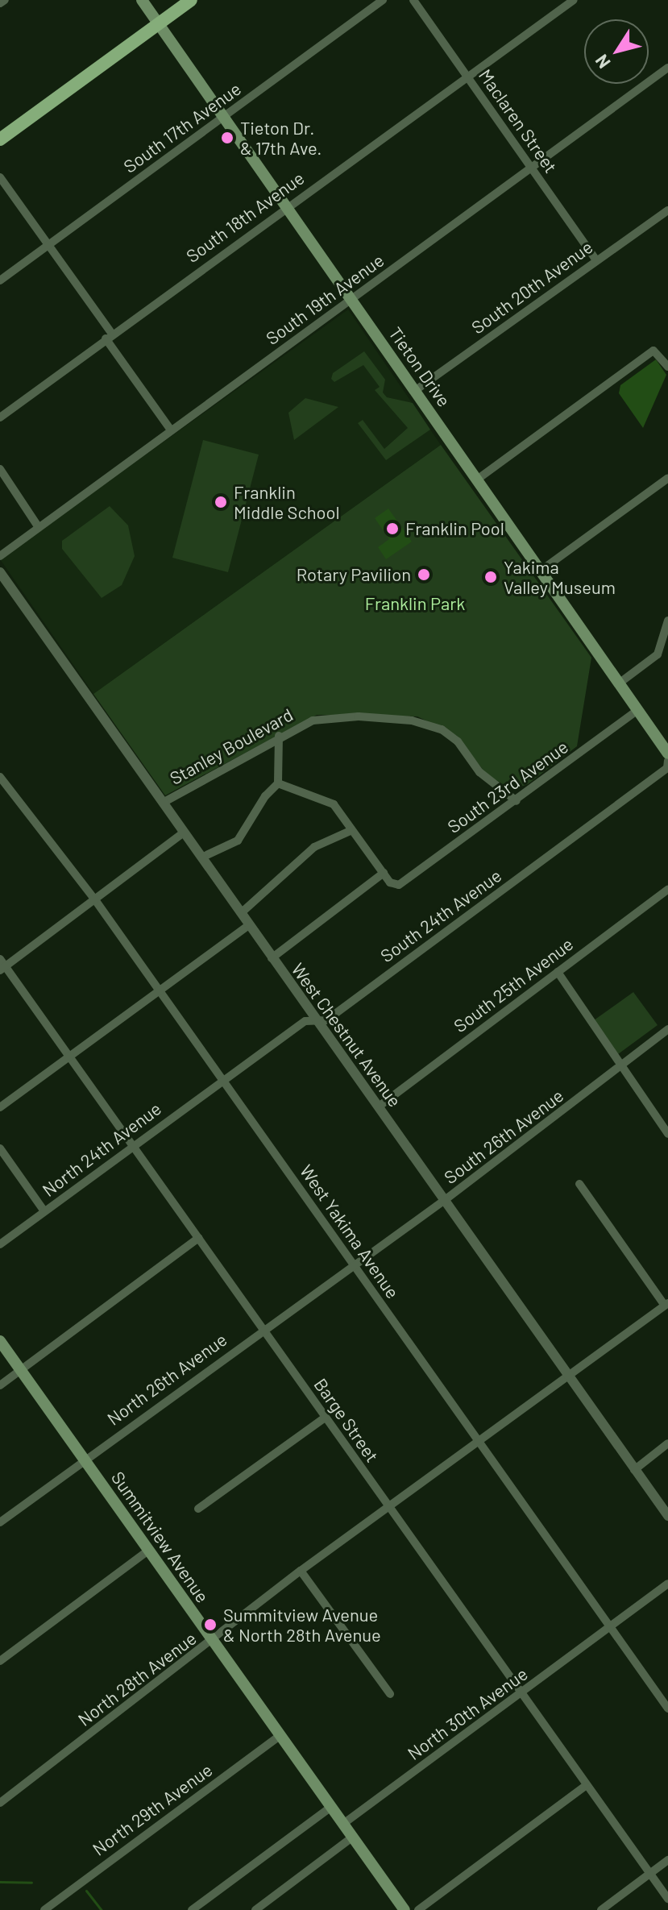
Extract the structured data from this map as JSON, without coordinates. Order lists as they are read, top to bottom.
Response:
{
  "streets": {
    "main road": ["Tieton Drive", "Summitview Avenue"],
    "street": [
      "Maclaren Street",
      "South 17th Avenue",
      "South 18th Avenue",
      "South 20th Avenue",
      "South 19th Avenue",
      "Stanley Boulevard",
      "South 23rd Avenue",
      "South 24th Avenue",
      "South 25th Avenue",
      "West Chestnut Avenue",
      "South 26th Avenue",
      "North 24th Avenue",
      "West Yakima Avenue",
      "North 26th Avenue",
      "Barge Street",
      "North 28th Avenue",
      "North 30th Avenue",
      "North 29th Avenue"
    ]
  },
  "crossings": [
    ["Maclaren Street", "South 18th Avenue"],
    ["Maclaren Street", "South 20th Avenue"],
    ["Maclaren Street", "South 19th Avenue"],
    ["South 17th Avenue", "Tieton Drive"],
    ["South 18th Avenue", "Tieton Drive"],
    ["South 20th Avenue", "Tieton Drive"],
    ["South 19th Avenue", "Tieton Drive"],
    ["Tieton Drive", "South 23rd Avenue"],
    ["Stanley Boulevard", "South 23rd Avenue"],
    ["Stanley Boulevard", "West Chestnut Avenue"],
    ["South 24th Avenue", "West Chestnut Avenue"],
    ["South 24th Avenue", "North 24th Avenue"],
    ["South 24th Avenue", "West Yakima Avenue"],
    ["South 25th Avenue", "West Chestnut Avenue"],
    ["West Chestnut Avenue", "South 26th Avenue"],
    ["West Chestnut Avenue", "North 28th Avenue"],
    ["South 26th Avenue", "West Yakima Avenue"],
    ["South 26th Avenue", "North 26th Avenue"],
    ["North 24th Avenue", "West Yakima Avenue"],
    ["North 24th Avenue", "Barge Street"],
    ["West Yakima Avenue", "North 26th Avenue"],
    ["West Yakima Avenue", "North 28th Avenue"],
    ["West Yakima Avenue", "North 30th Avenue"],
    ["North 26th Avenue", "Barge Street"],
    ["North 26th Avenue", "Summitview Avenue"],
    ["Barge Street", "North 28th Avenue"],
    ["Barge Street", "North 30th Avenue"],
    ["Summitview Avenue", "North 28th Avenue"],
    ["Summitview Avenue", "North 30th Avenue"],
    ["Summitview Avenue", "North 29th Avenue"]
  ],
  "parks": ["Franklin Park"],
  "places": [
    "Tieton Dr. & 17th Ave.",
    "Franklin Middle School",
    "Franklin Pool",
    "Rotary Pavilion",
    "Yakima Valley Museum",
    "Summitview Avenue & North 28th Avenue"
  ],
  "north": "bottom left"
}
